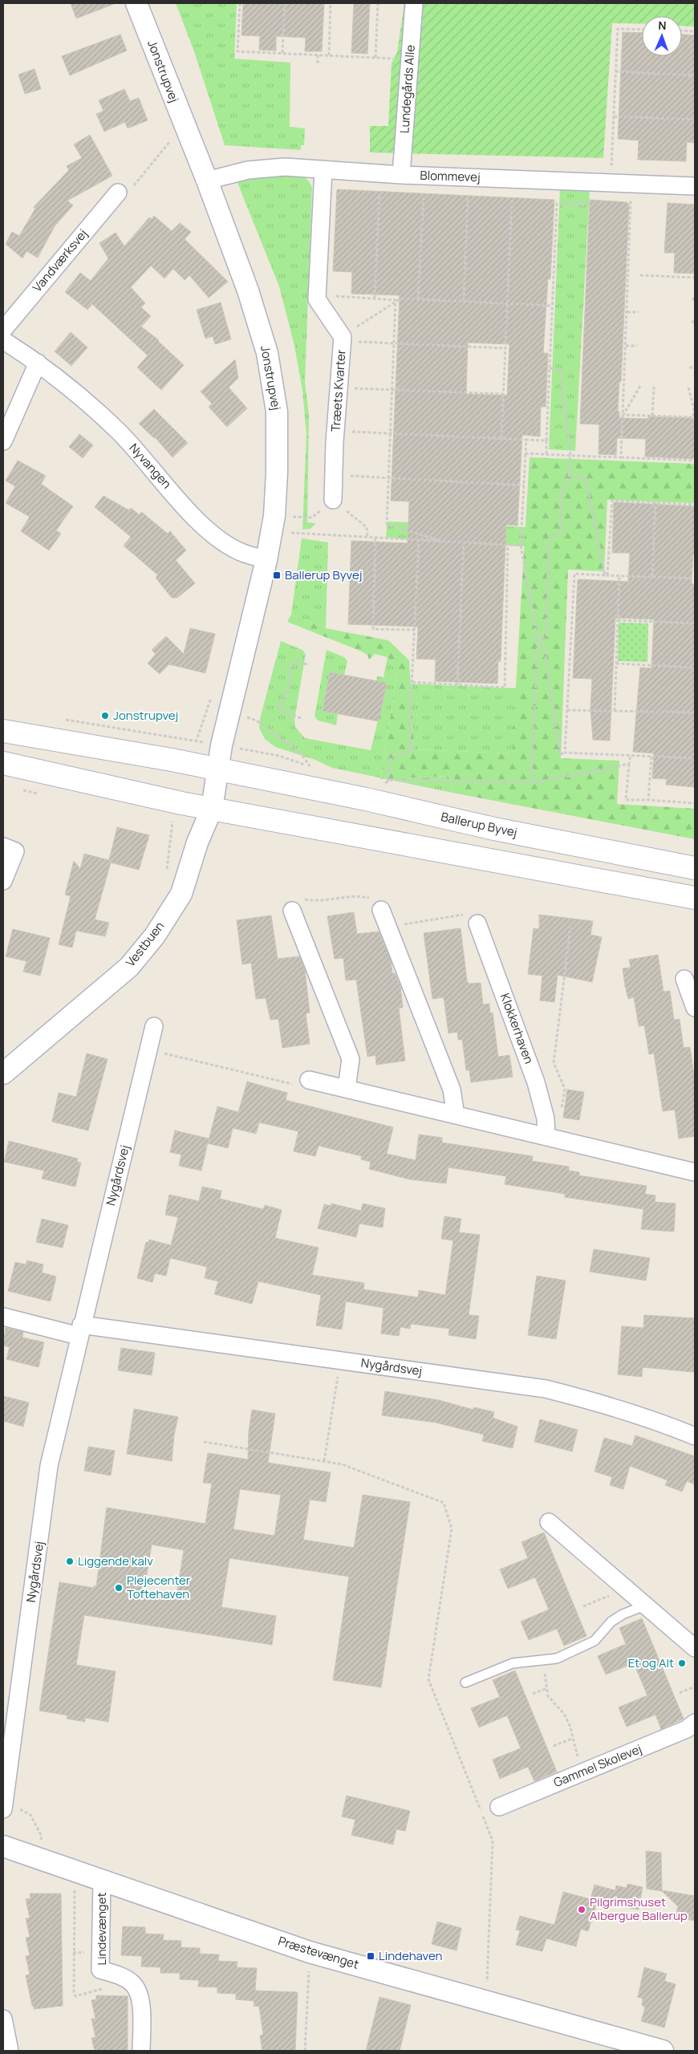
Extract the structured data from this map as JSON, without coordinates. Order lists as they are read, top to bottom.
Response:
{
  "streets": {
    "main road": ["Ballerup Byvej"],
    "street": [
      "Jonstrupvej",
      "Lundegårds Alle",
      "Blommevej",
      "Vandværksvej",
      "Træets Kvarter",
      "Nyvangen",
      "Vestbuen",
      "Klokkerhaven",
      "Nygårdsvej",
      "Gammel Skolevej",
      "Lindevænget",
      "Præstevænget"
    ]
  },
  "crossings": [
    ["Jonstrupvej", "Blommevej"],
    ["Jonstrupvej", "Nyvangen"],
    ["Jonstrupvej", "Ballerup Byvej"],
    ["Jonstrupvej", "Vestbuen"],
    ["Lundegårds Alle", "Blommevej"],
    ["Blommevej", "Træets Kvarter"],
    ["Ballerup Byvej", "Vestbuen"],
    ["Lindevænget", "Præstevænget"]
  ],
  "places": {
    "transit": ["Ballerup Byvej", "Lindehaven"],
    "other": [
      "Jonstrupvej",
      "Liggende kalv",
      "Plejecenter Toftehaven",
      "Et og Alt",
      "Pilgrimshuset Albergue Ballerup"
    ]
  },
  "north": "top"
}
